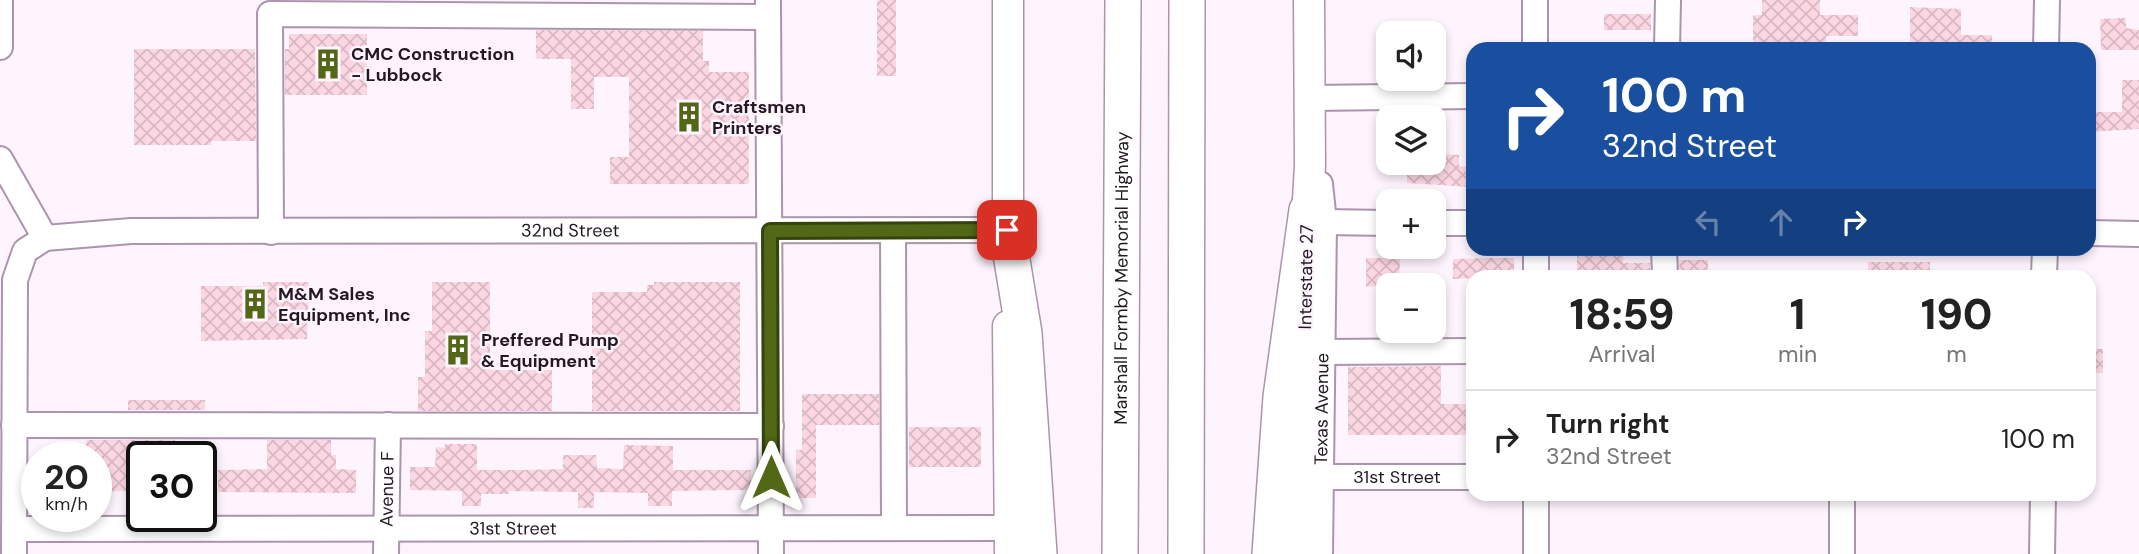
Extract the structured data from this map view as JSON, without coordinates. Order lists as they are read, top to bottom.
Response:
{
  "streets": {
    "highway": ["Marshall Formby Memorial Highway"],
    "main road": ["Interstate 27"],
    "street": [
      "32nd Street",
      "Texas Avenue",
      "31st Street",
      "Avenue F"
    ]
  },
  "crossings": [
    ["Interstate 27", "Texas Avenue"],
    ["Texas Avenue", "31st Street"],
    ["31st Street", "Avenue F"]
  ],
  "places": {
    "building": [
      "CMC Construction - Lubbock",
      "Craftsmen Printers",
      "M&M Sales Equipment, Inc",
      "Preffered Pump & Equipment"
    ]
  },
  "page": {
    "map_buttons": ["+", "−"],
    "turn": ["100 m", "32nd Street"],
    "eta": [
      "18:59",
      "Arrival",
      "1",
      "min",
      "190",
      "m"
    ],
    "list": [
      {
        "name": "Turn right",
        "note": "32nd Street",
        "value": "100 m"
      }
    ],
    "speed": "20 km/h",
    "limit": "30"
  }
}
